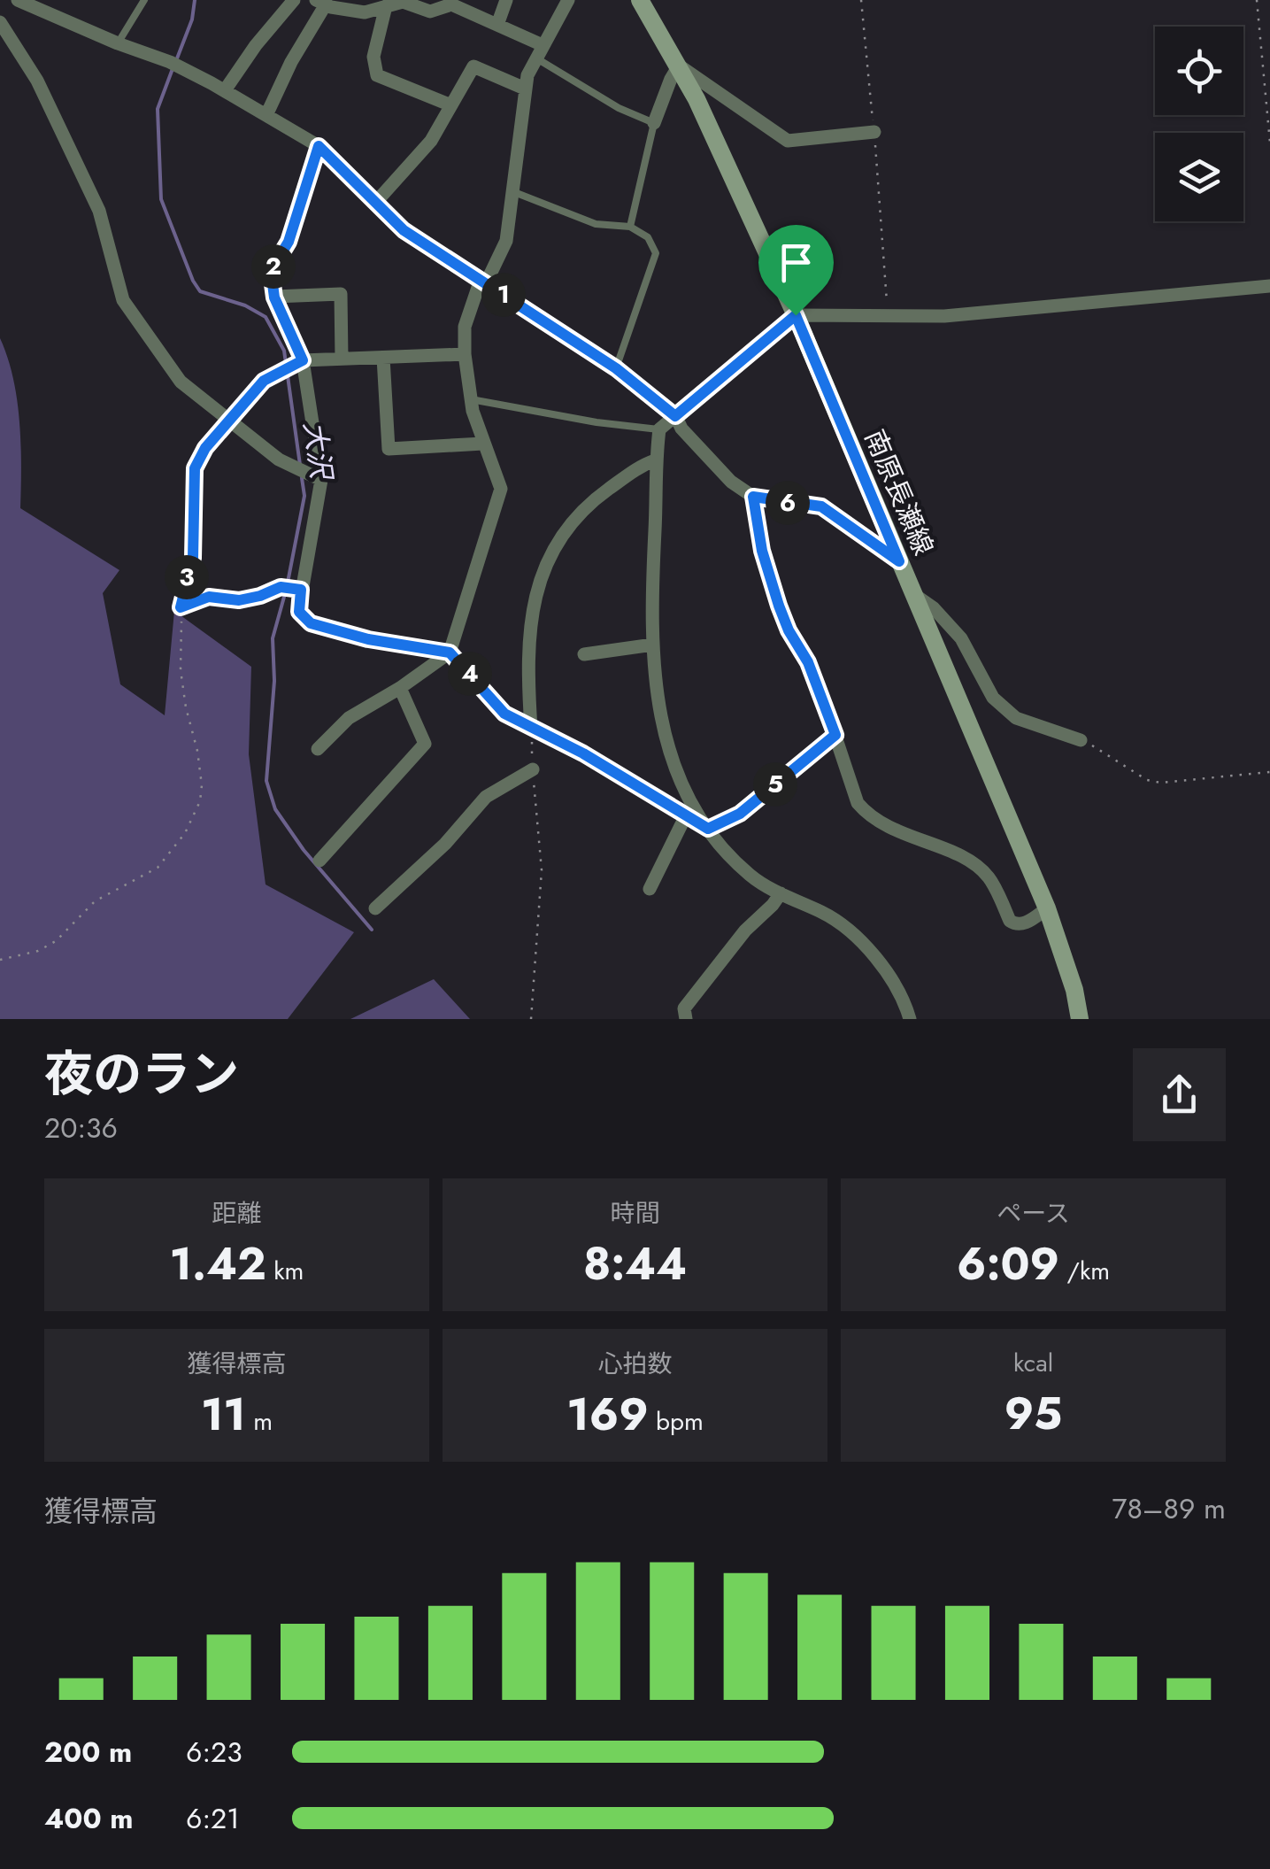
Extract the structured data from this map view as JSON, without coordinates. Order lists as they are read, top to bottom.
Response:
{
  "streets": {
    "main road": ["南原長瀬線"]
  },
  "water": ["大沢"],
  "page": {
    "pins": [
      "2",
      "1",
      "6",
      "3",
      "4",
      "5"
    ],
    "heading": ["夜のラン", "20:36"],
    "stats": [
      ["距離", "1.42 km"],
      ["時間", "8:44"],
      ["ペース", "6:09 /km"],
      ["獲得標高", "11 m"],
      ["心拍数", "169 bpm"],
      ["kcal", "95"]
    ],
    "chart": ["獲得標高", "78–89 m"],
    "list": [
      {
        "name": "200 m",
        "note": "6:23"
      },
      {
        "name": "400 m",
        "note": "6:21"
      }
    ]
  }
}
